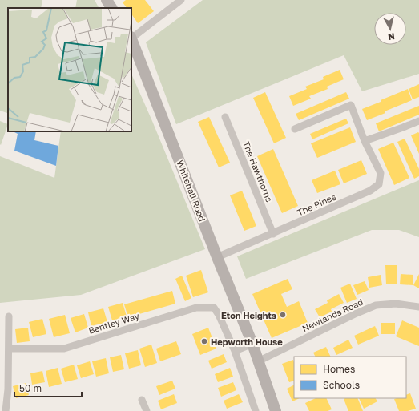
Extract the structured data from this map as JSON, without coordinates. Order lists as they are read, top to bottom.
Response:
{
  "streets": {
    "main road": ["Whitehall Road"],
    "street": [
      "The Hawthorns",
      "The Pines",
      "Newlands Road",
      "Bentley Way"
    ]
  },
  "crossings": [
    ["The Hawthorns", "The Pines"],
    ["Whitehall Road", "The Pines"],
    ["Whitehall Road", "Newlands Road"]
  ],
  "places": ["Eton Heights", "Hepworth House"],
  "legend": ["Homes", "Schools"],
  "scale_bar": "50 m",
  "north": "bottom"
}
